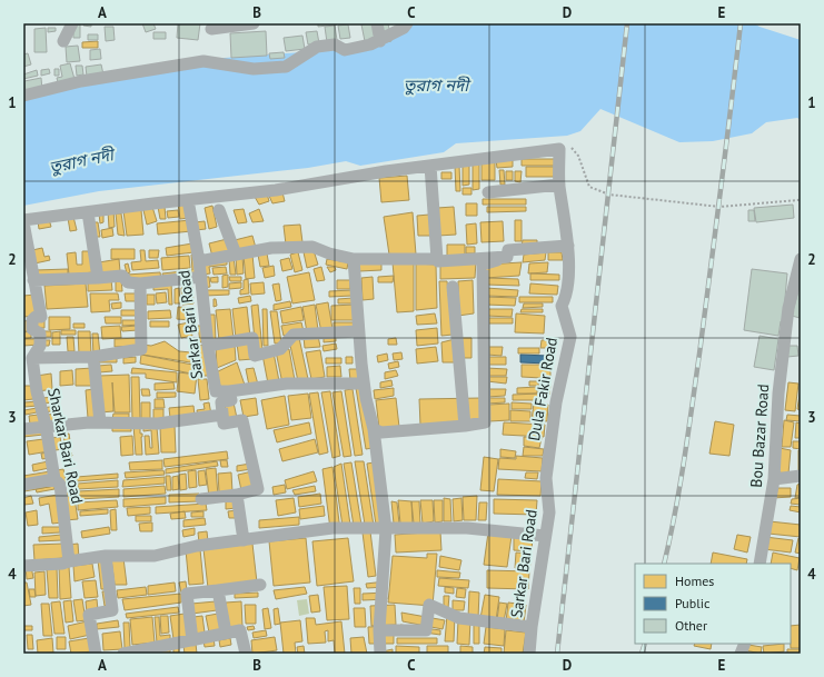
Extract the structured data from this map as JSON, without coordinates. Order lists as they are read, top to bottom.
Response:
{
  "streets": {
    "street": [
      "Sarkar Bari Road",
      "Dula Fakir Road",
      "Bou Bazar Road",
      "Sharkar Bari Road"
    ]
  },
  "crossings": [
    ["Sarkar Bari Road", "Dula Fakir Road"]
  ],
  "water": ["তুরাগ নদী"],
  "legend": ["Homes", "Public", "Other"],
  "grid": {
    "columns": [
      "A",
      "B",
      "C",
      "D",
      "E"
    ],
    "rows": [
      "1",
      "2",
      "3",
      "4"
    ]
  }
}
